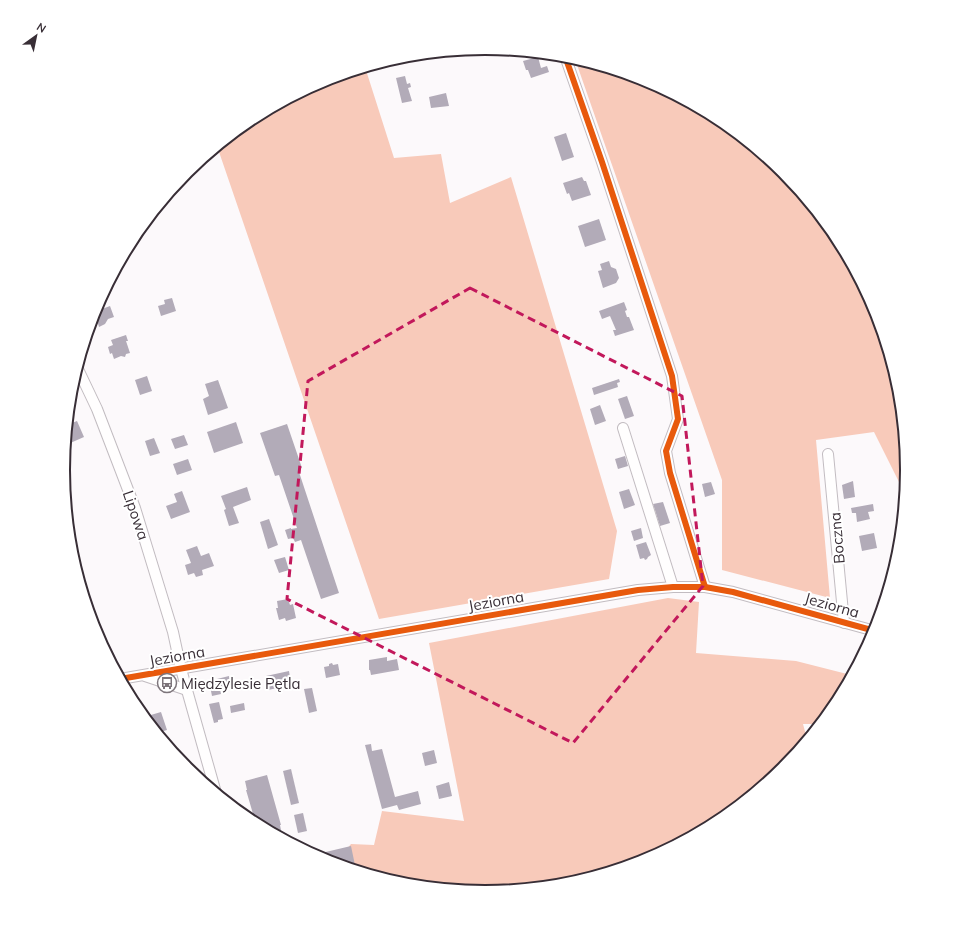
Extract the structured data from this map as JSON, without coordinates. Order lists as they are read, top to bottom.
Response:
{
  "streets": {
    "street": ["Lipowa", "Boczna", "Jeziorna"]
  },
  "crossings": [
    ["Lipowa", "Jeziorna"],
    ["Boczna", "Jeziorna"]
  ],
  "places": {
    "bus stop": ["Międzylesie Pętla"]
  },
  "north": "top right"
}
